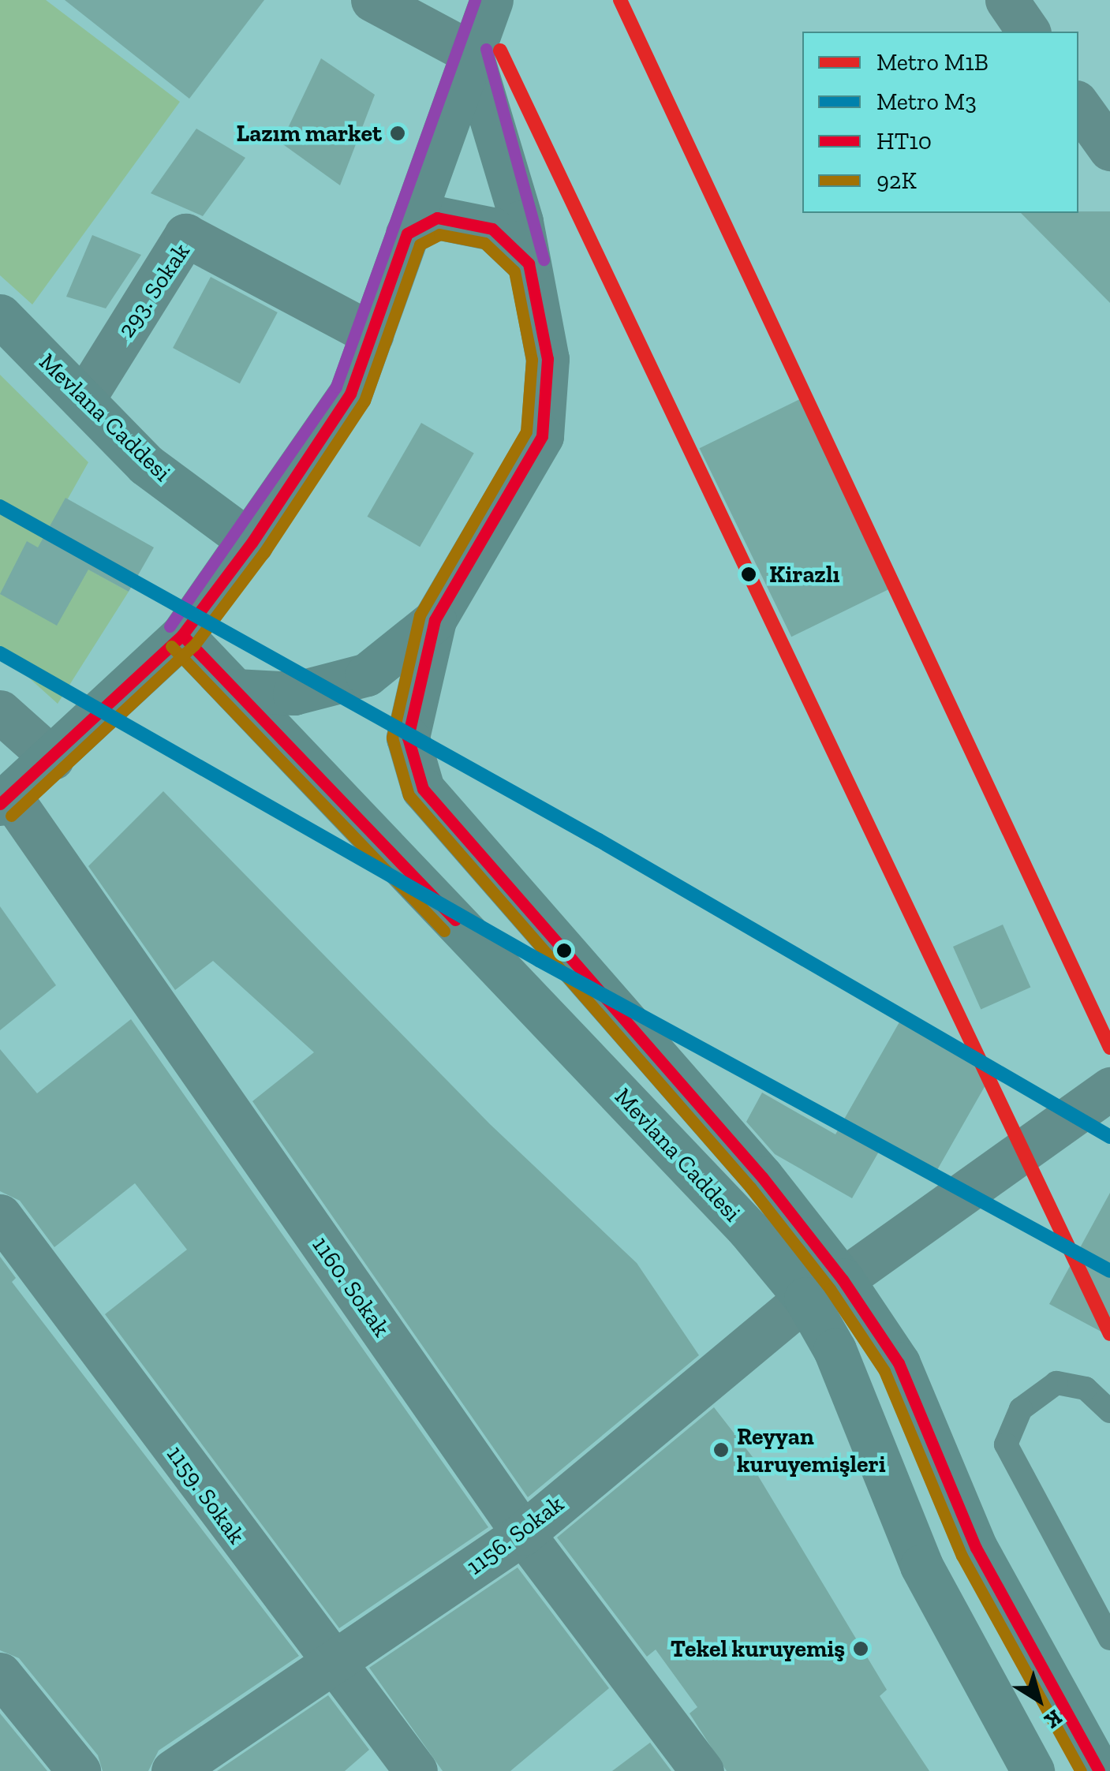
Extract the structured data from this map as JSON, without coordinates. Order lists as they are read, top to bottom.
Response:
{
  "streets": {
    "main road": ["Mevlana Caddesi"],
    "street": [
      "293. Sokak",
      "1160. Sokak",
      "1159. Sokak",
      "1156. Sokak"
    ]
  },
  "crossings": [
    ["293. Sokak", "Mevlana Caddesi"],
    ["Mevlana Caddesi", "1156. Sokak"],
    ["1160. Sokak", "1156. Sokak"],
    ["1159. Sokak", "1156. Sokak"]
  ],
  "places": [
    "Lazım market",
    "Kirazlı",
    "Reyyan kuruyemişleri",
    "Tekel kuruyemiş"
  ],
  "lines": [
    "metro line M1B",
    "transit line HT10",
    "transit line 92K",
    "metro line M3"
  ],
  "legend": [
    "Metro M1B",
    "Metro M3",
    "HT10",
    "92K"
  ],
  "north": "bottom right"
}
